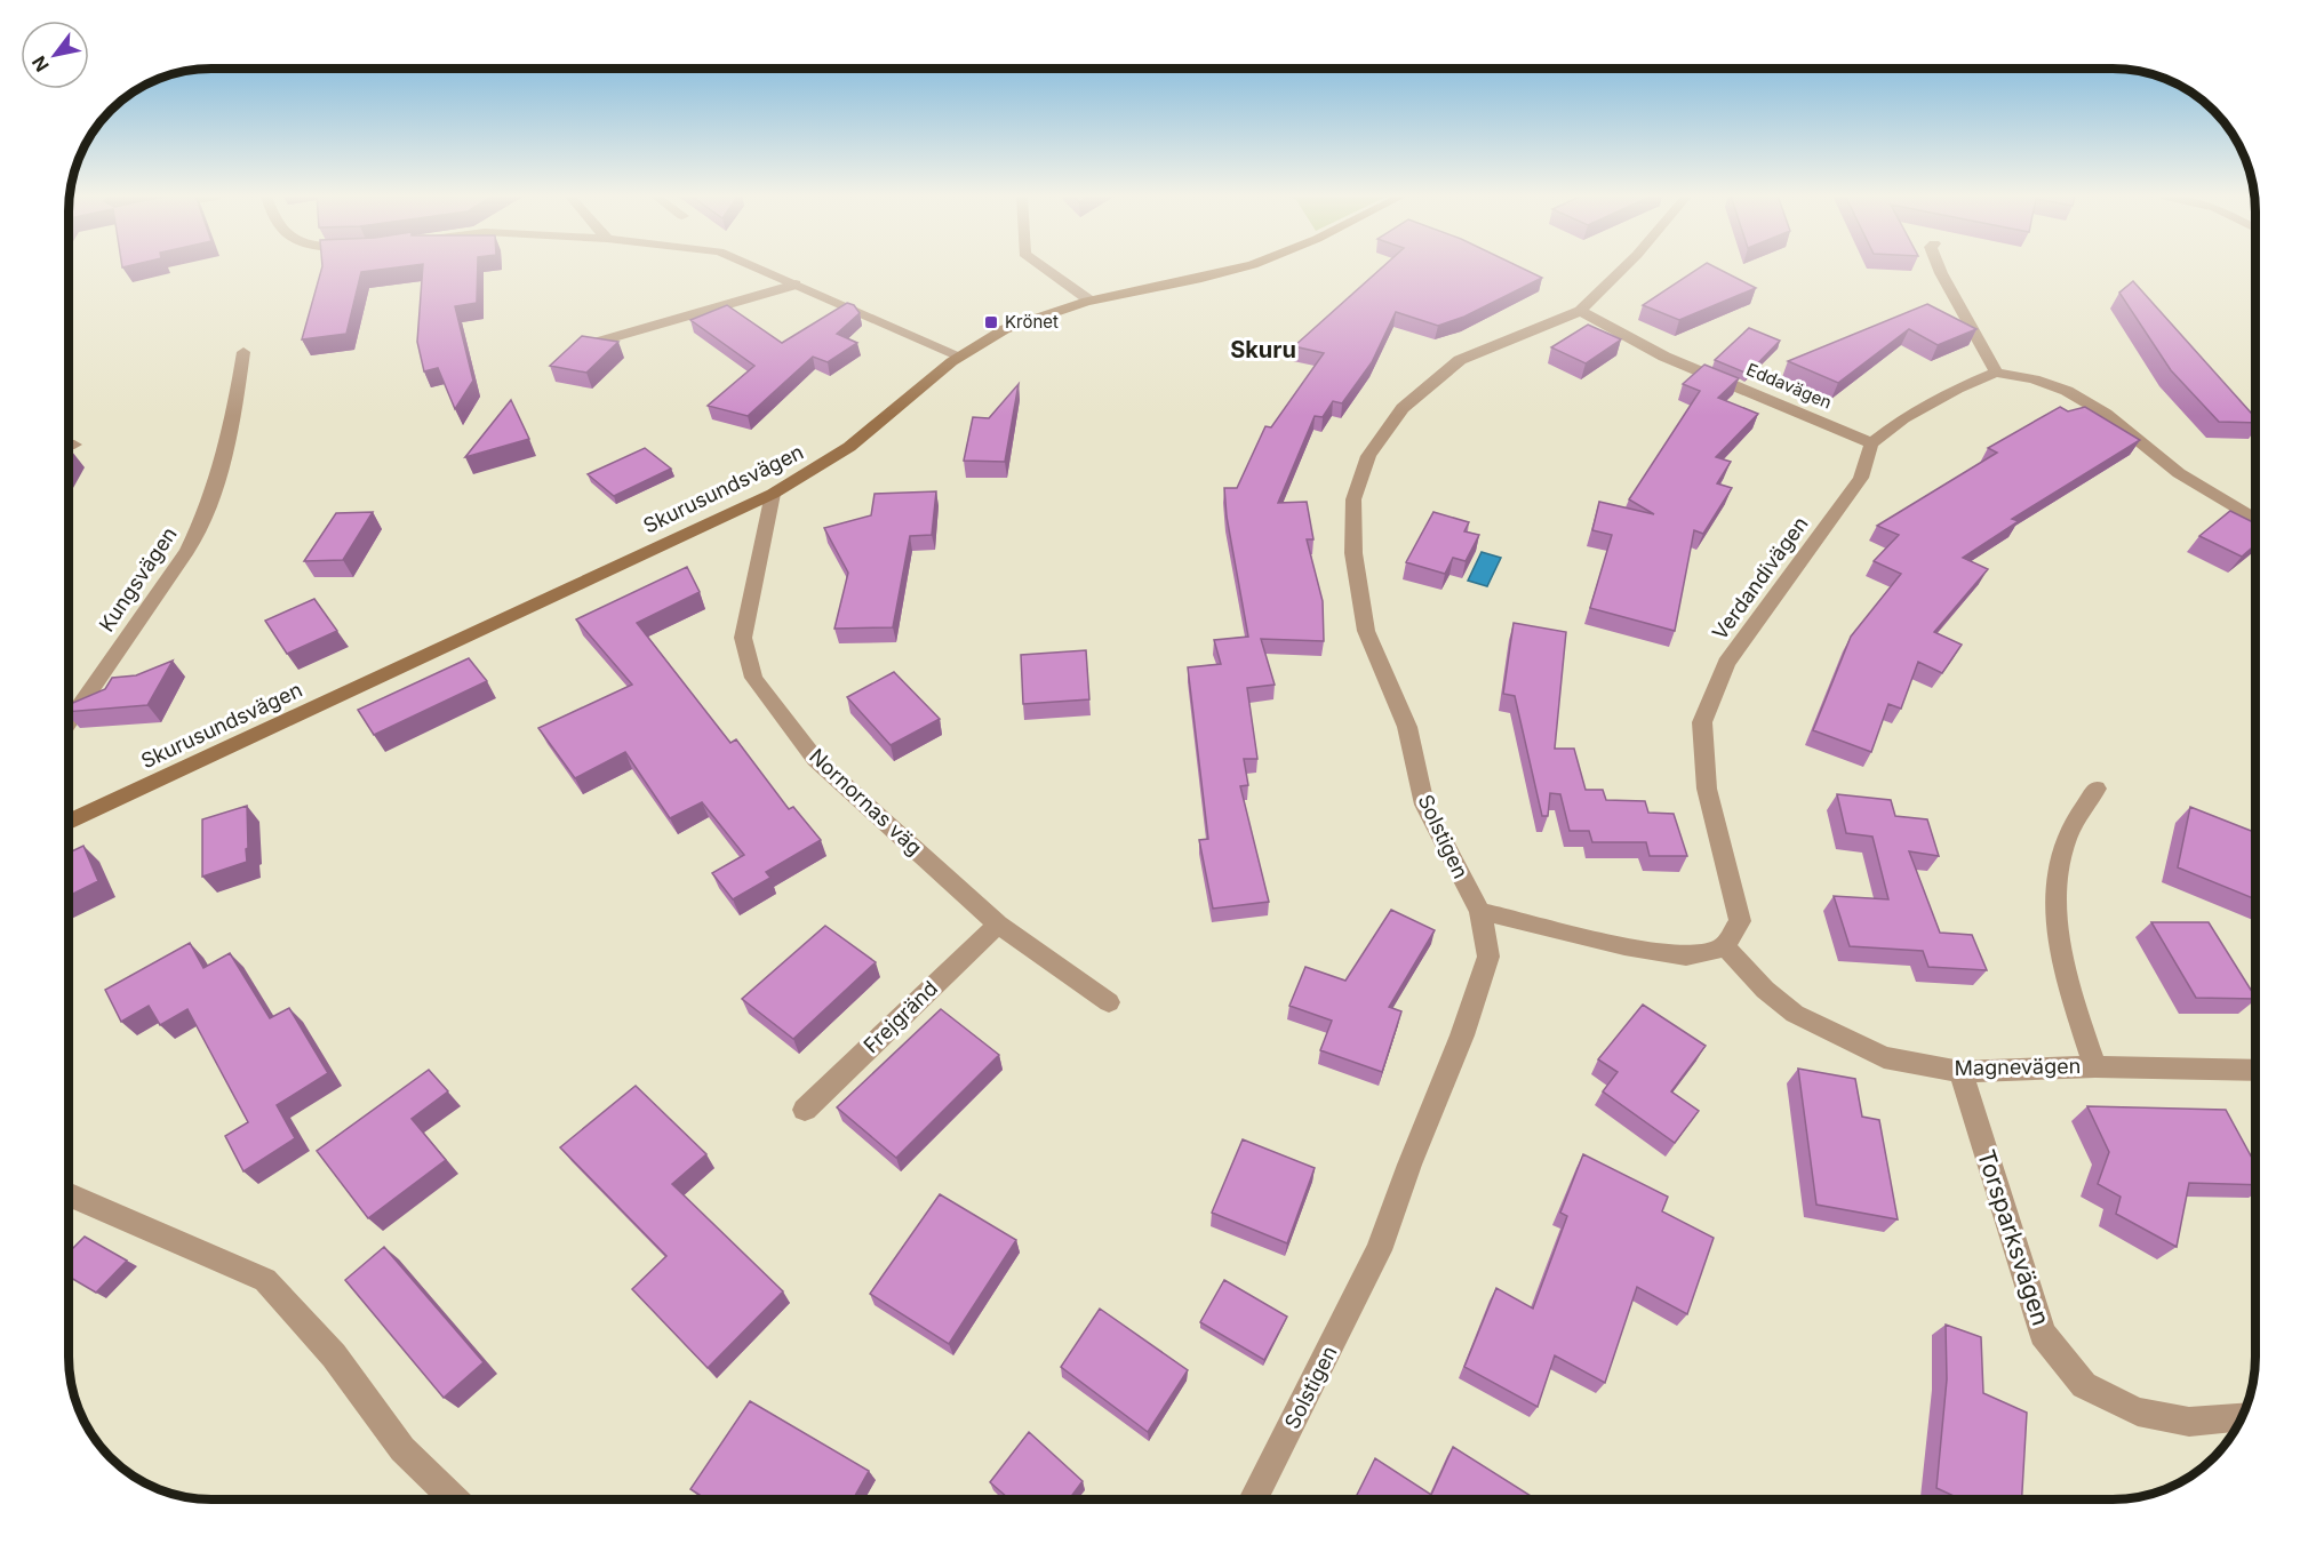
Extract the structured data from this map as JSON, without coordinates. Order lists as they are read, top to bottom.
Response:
{
  "streets": {
    "street": [
      "Eddavägen",
      "Skurusundsvägen",
      "Verdandivägen",
      "Kungsvägen",
      "Nornornas väg",
      "Solstigen",
      "Frejgränd",
      "Magnevägen",
      "Torsparksvägen"
    ]
  },
  "crossings": [
    ["Eddavägen", "Verdandivägen"],
    ["Eddavägen", "Solstigen"],
    ["Skurusundsvägen", "Nornornas väg"],
    ["Verdandivägen", "Magnevägen"],
    ["Nornornas väg", "Frejgränd"],
    ["Magnevägen", "Torsparksvägen"]
  ],
  "districts": ["Skuru"],
  "places": {
    "transit": ["Krönet"]
  },
  "north": "bottom left"
}
